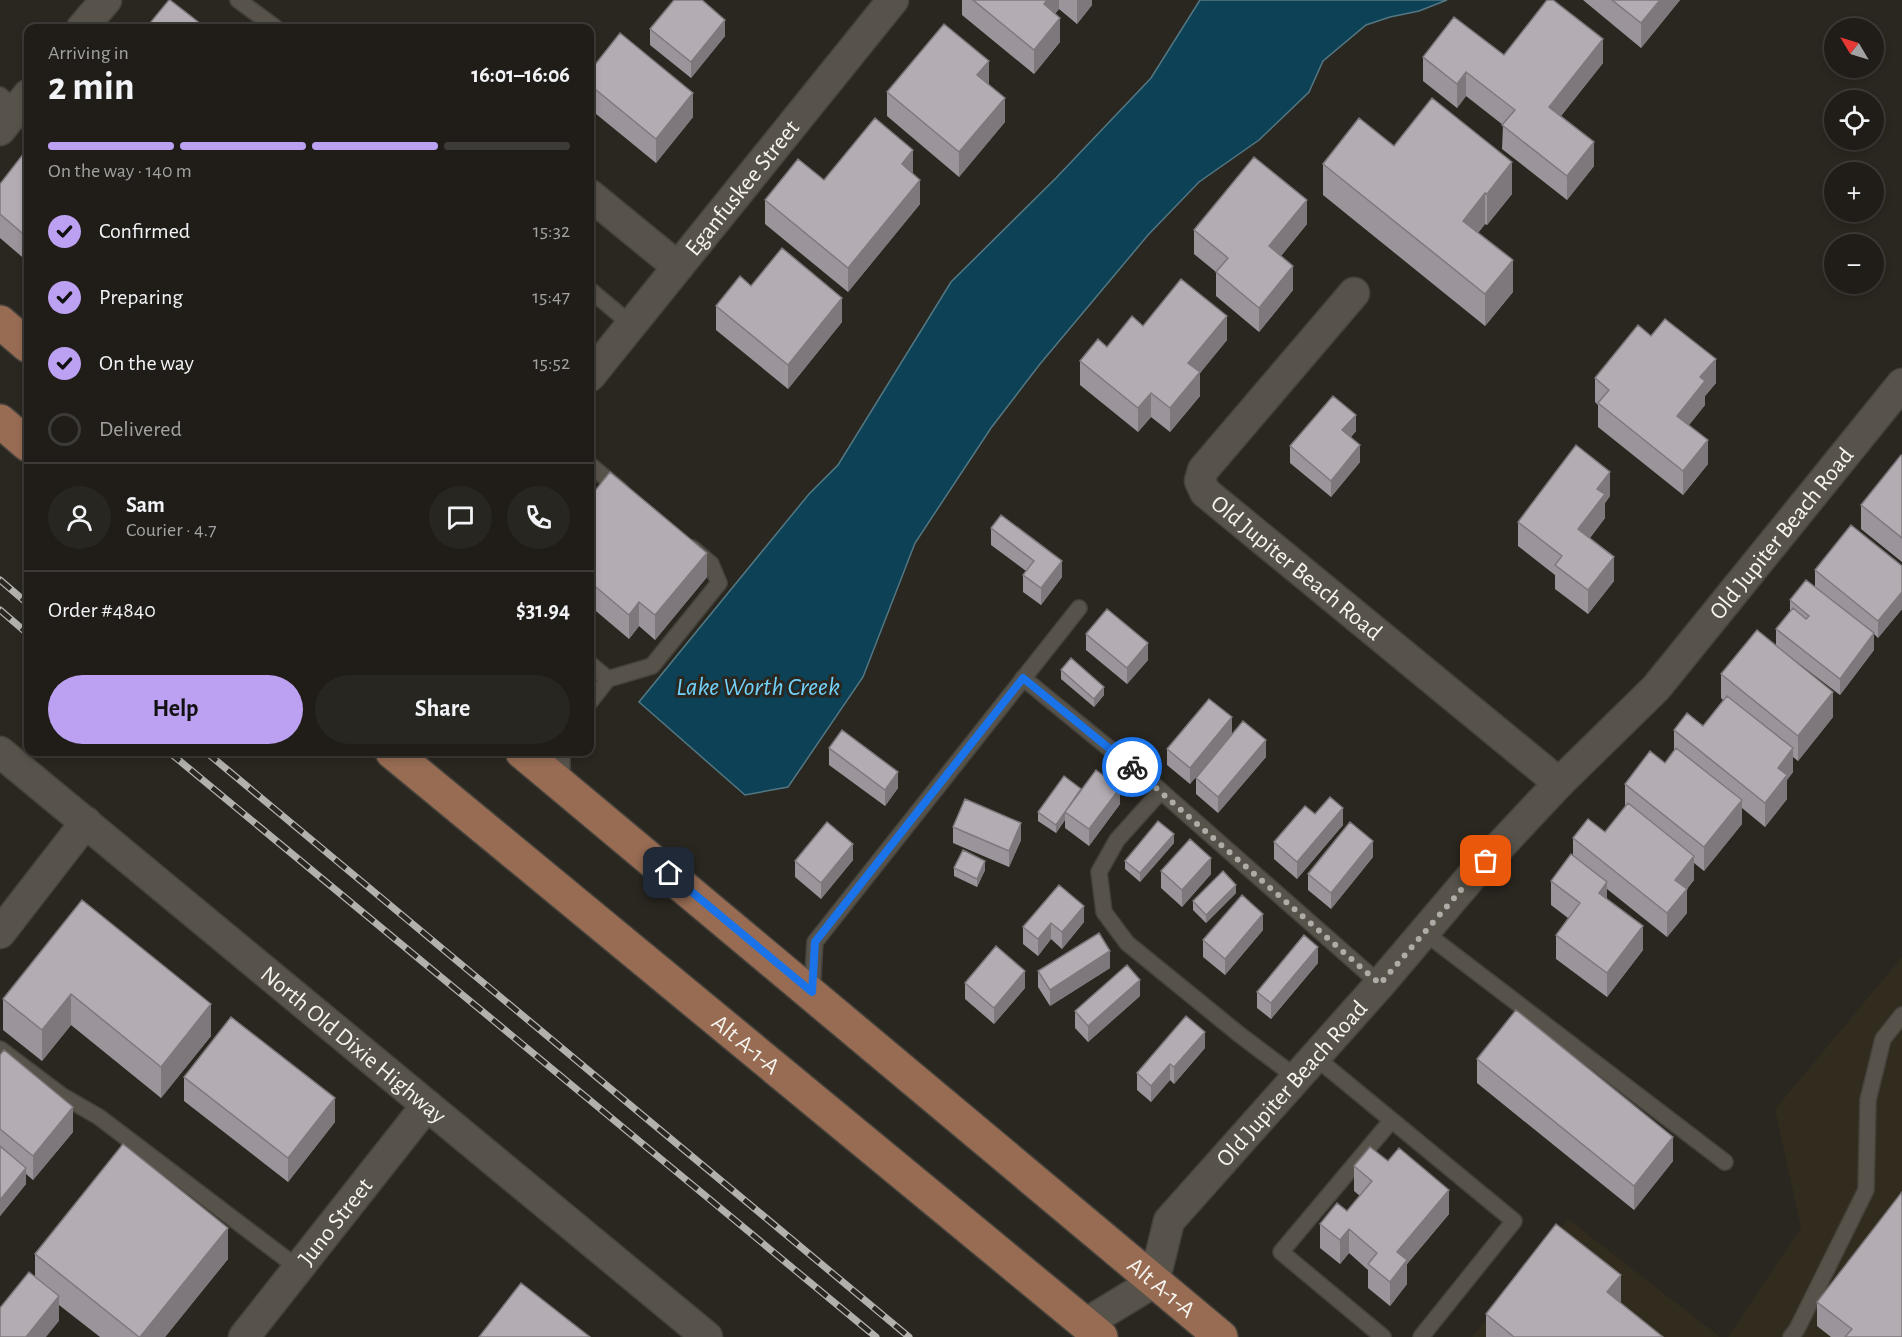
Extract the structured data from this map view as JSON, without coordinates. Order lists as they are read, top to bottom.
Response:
{
  "streets": {
    "main road": ["Alt A-1-A"],
    "street": [
      "Eganfuskee Street",
      "Old Jupiter Beach Road",
      "North Old Dixie Highway",
      "Juno Street"
    ]
  },
  "crossings": [
    ["Old Jupiter Beach Road", "Alt A-1-A"],
    ["North Old Dixie Highway", "Juno Street"]
  ],
  "water": ["Lake Worth Creek"],
  "north": "top left",
  "page": {
    "map_buttons": ["+", "−"],
    "heading": ["2 min", "Arriving in", "16:01–16:06"],
    "panel": [
      "Sam",
      "Courier · 4.7",
      "Order #4840",
      "$31.94"
    ],
    "bar": "On the way · 140 m",
    "list": [
      ["Confirmed", "15:32"],
      ["Preparing", "15:47"],
      ["On the way", "15:52"],
      "Delivered"
    ],
    "buttons": ["Help", "Share"]
  }
}
